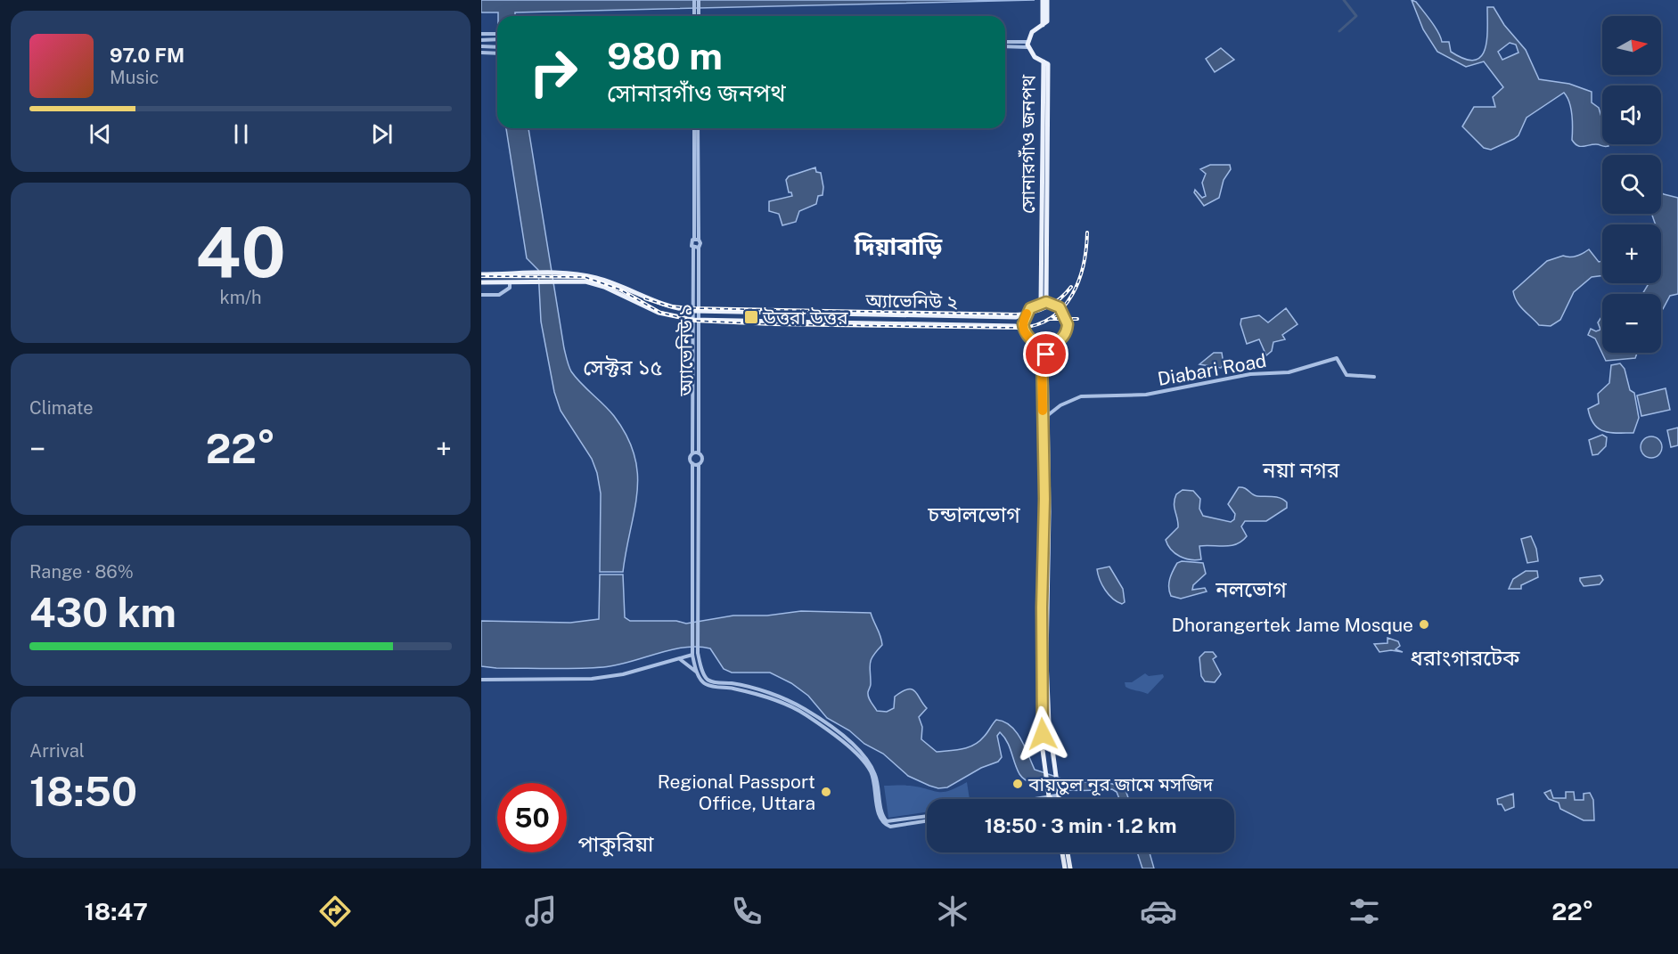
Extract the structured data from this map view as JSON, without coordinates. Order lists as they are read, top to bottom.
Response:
{
  "streets": {
    "main road": ["সোনারগাঁও জনপথ", "অ্যাভেনিউ ২"],
    "street": ["অ্যাভেনিউ ৯", "Diabari Road"]
  },
  "crossings": [
    ["সোনারগাঁও জনপথ", "অ্যাভেনিউ ২"],
    ["অ্যাভেনিউ ২", "অ্যাভেনিউ ৯"]
  ],
  "districts": [
    "দিয়াবাড়ি",
    "সেক্টর ১৫",
    "নয়া নগর",
    "চন্ডালভোগ",
    "নলভোগ",
    "ধরাংগারটেক",
    "পাকুরিয়া"
  ],
  "places": {
    "transit": ["উত্তরা উত্তর"],
    "other": ["Dhorangertek Jame Mosque", "বায়তুল নূর জামে মসজিদ", "Regional Passport Office, Uttara"]
  },
  "north": "right",
  "page": {
    "map_buttons": ["+", "−"],
    "turn": ["980 m", "সোনারগাঁও জনপথ"],
    "song": ["97.0 FM", "Music"],
    "tile": [
      ["40", "km/h"],
      "Climate",
      ["Range · 86%", "430 km"],
      ["Arrival", "18:50"]
    ],
    "heat": ["−", "22°", "+"],
    "limit": "50",
    "trip": "18:50 · 3 min · 1.2 km",
    "tabs": ["18:47", "22°"]
  }
}
